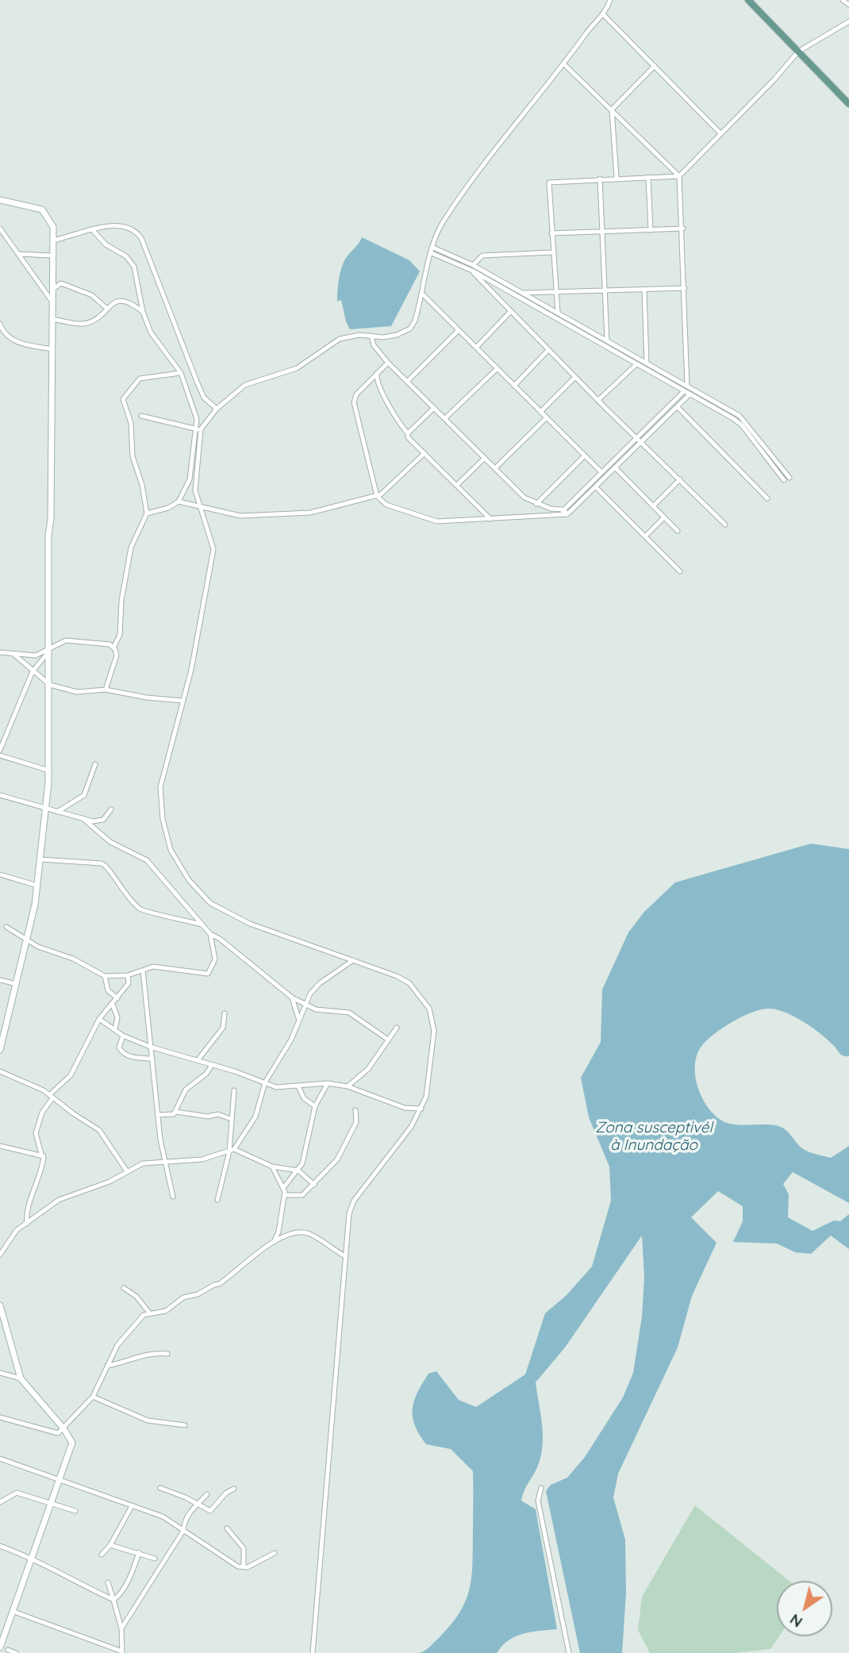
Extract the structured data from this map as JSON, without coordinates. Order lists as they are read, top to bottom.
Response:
{
  "water": ["Zona susceptivél à Inundação"],
  "north": "bottom left"
}
